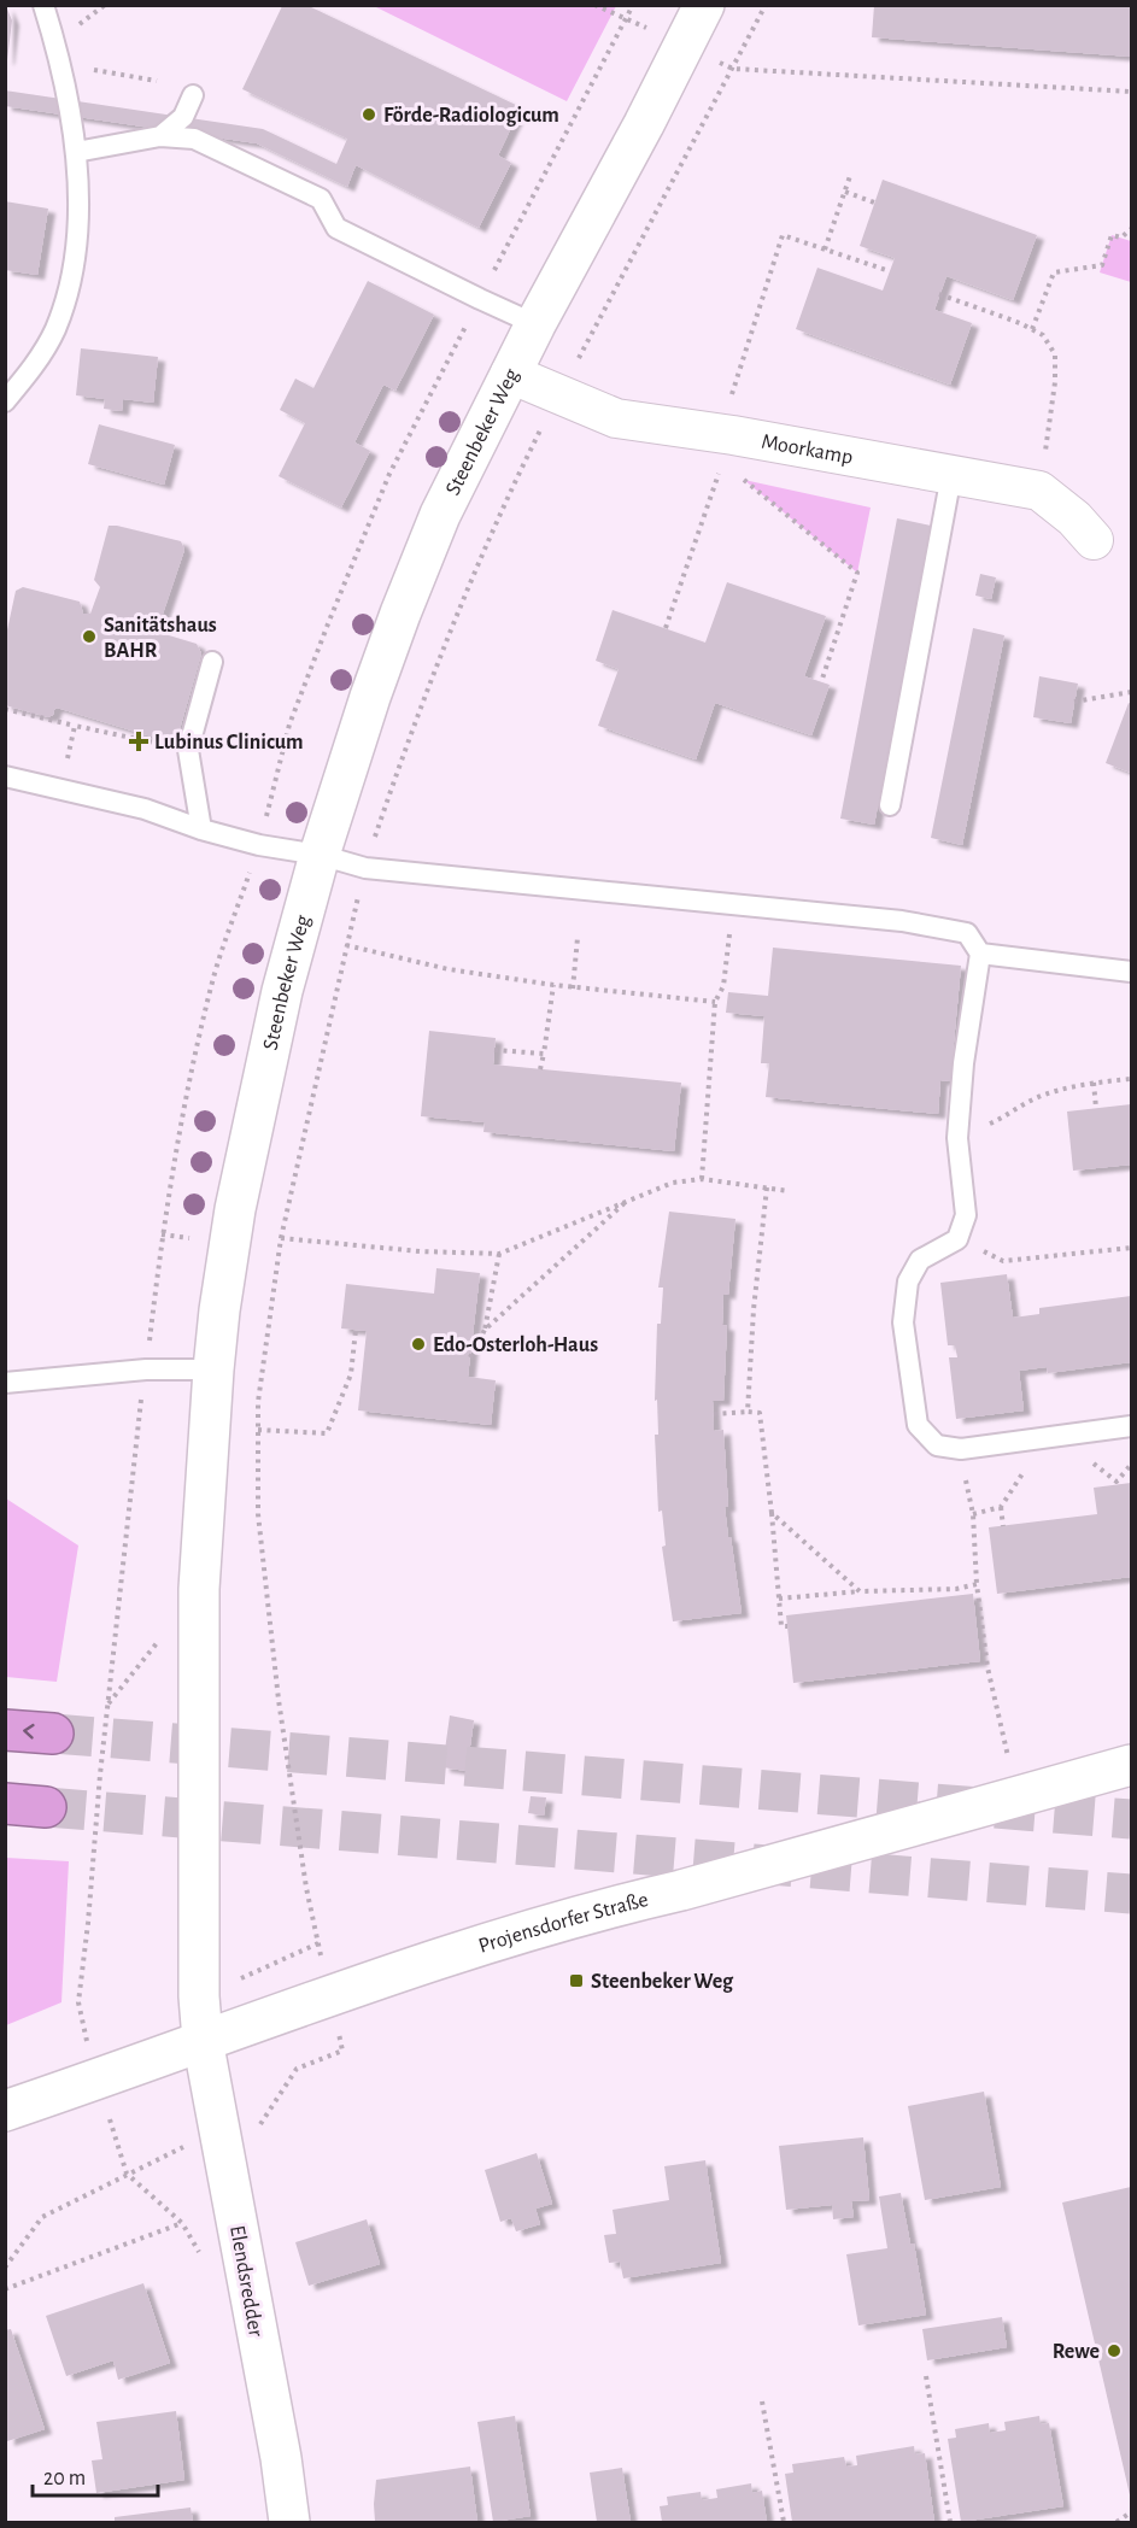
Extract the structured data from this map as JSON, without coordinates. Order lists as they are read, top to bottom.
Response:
{
  "streets": {
    "main road": ["Steenbeker Weg", "Projensdorfer Straße", "Elendsredder"],
    "street": ["Moorkamp"]
  },
  "crossings": [
    ["Steenbeker Weg", "Moorkamp"],
    ["Steenbeker Weg", "Projensdorfer Straße"],
    ["Steenbeker Weg", "Elendsredder"],
    ["Projensdorfer Straße", "Elendsredder"]
  ],
  "places": {
    "other": [
      "Förde-Radiologicum",
      "Sanitätshaus BAHR",
      "Edo-Osterloh-Haus",
      "Rewe"
    ],
    "health": ["Lubinus Clinicum"],
    "transit": ["Steenbeker Weg"]
  },
  "scale_bar": "20 m"
}
